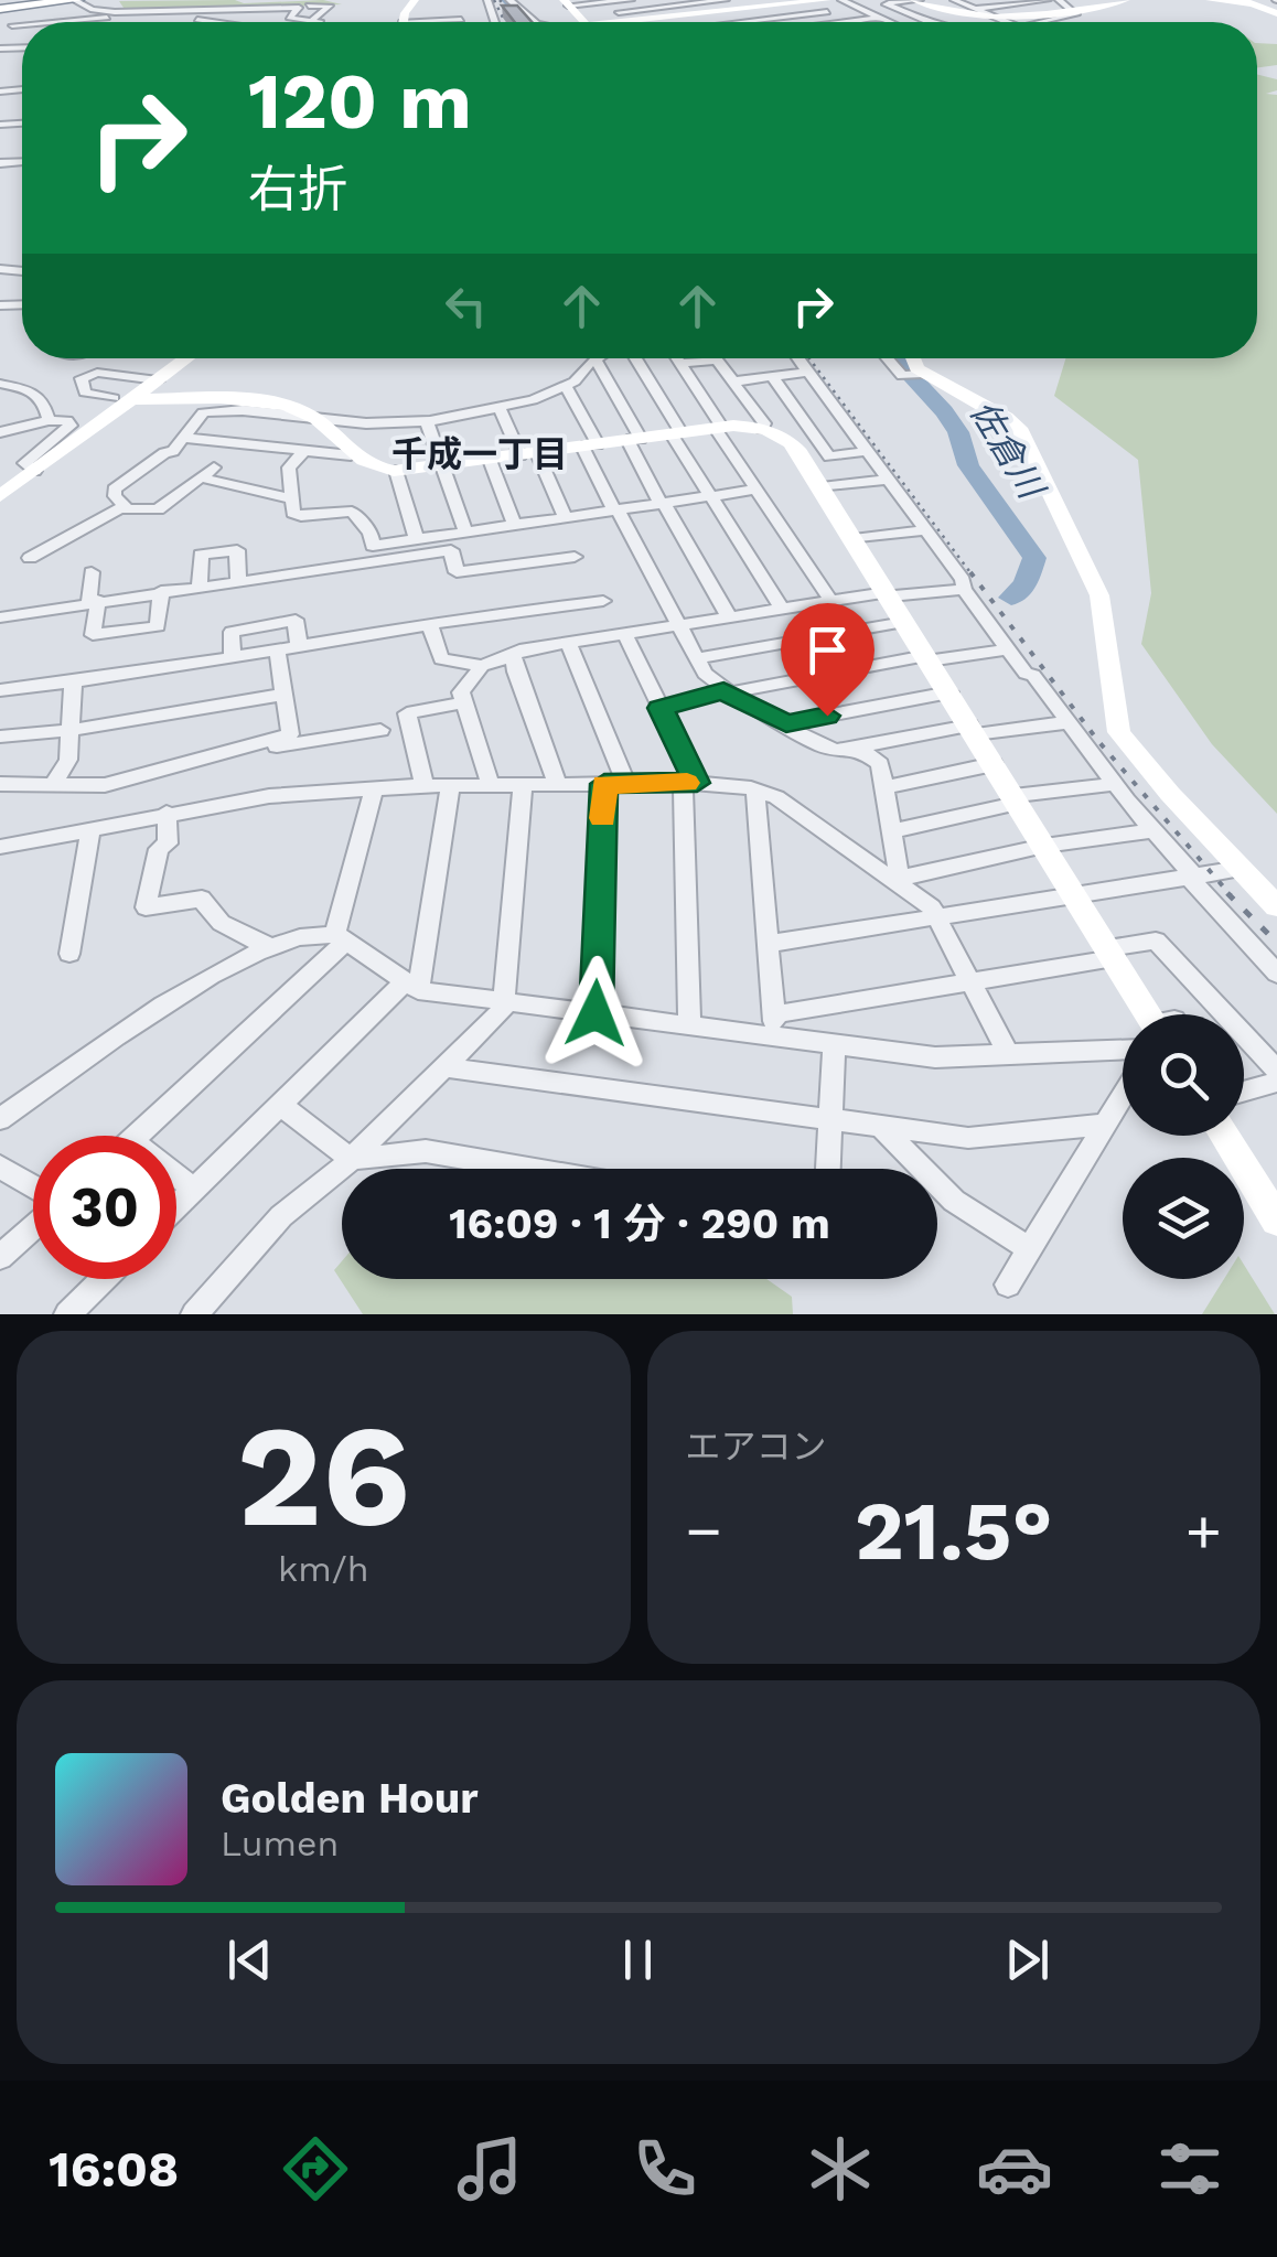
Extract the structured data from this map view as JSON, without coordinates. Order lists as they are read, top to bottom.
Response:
{
  "districts": ["千成一丁目"],
  "water": ["佐倉川"],
  "page": {
    "turn": ["120 m", "右折"],
    "limit": "30",
    "trip": "16:09 · 1 分 · 290 m",
    "tile": [
      ["26", "km/h"],
      "エアコン"
    ],
    "heat": ["−", "21.5°", "+"],
    "song": ["Golden Hour", "Lumen"],
    "tabs": "16:08"
  }
}
